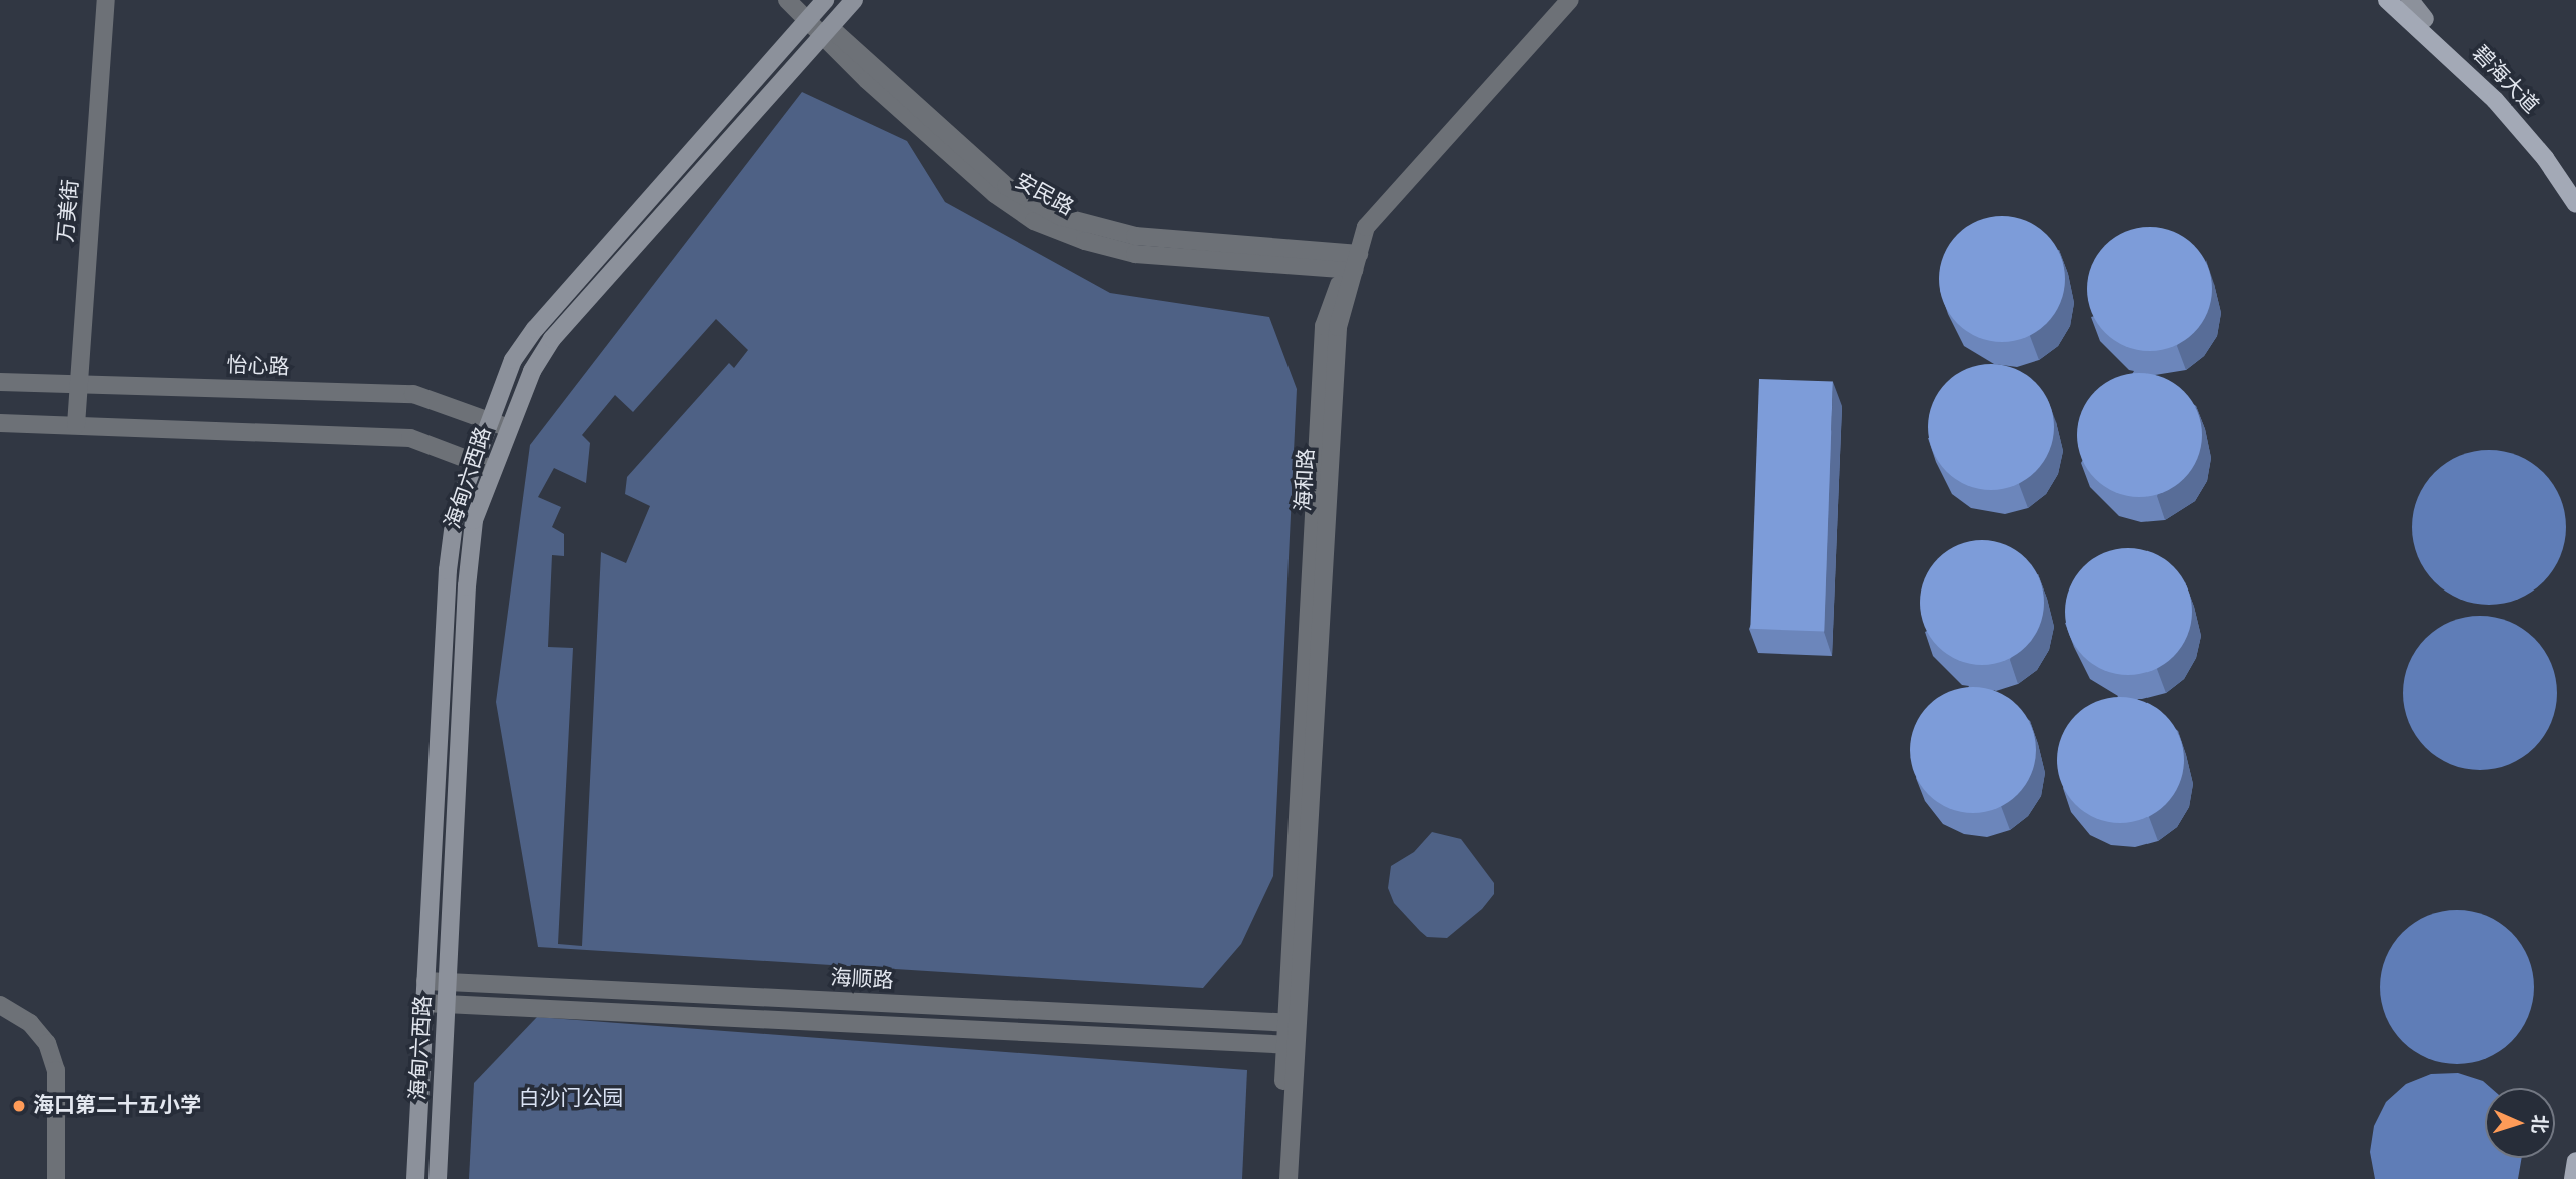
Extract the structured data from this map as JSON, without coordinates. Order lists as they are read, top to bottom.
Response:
{
  "streets": {
    "main road": ["碧海大道", "海甸六西路"],
    "street": [
      "安民路",
      "万美街",
      "怡心路",
      "海和路",
      "海顺路"
    ]
  },
  "crossings": [
    ["安民路", "海甸六西路"],
    ["安民路", "海和路"],
    ["万美街", "怡心路"],
    ["怡心路", "海甸六西路"],
    ["海甸六西路", "海顺路"],
    ["海和路", "海顺路"]
  ],
  "parks": ["白沙门公园"],
  "places": ["海口第二十五小学"],
  "north": "right"
}
